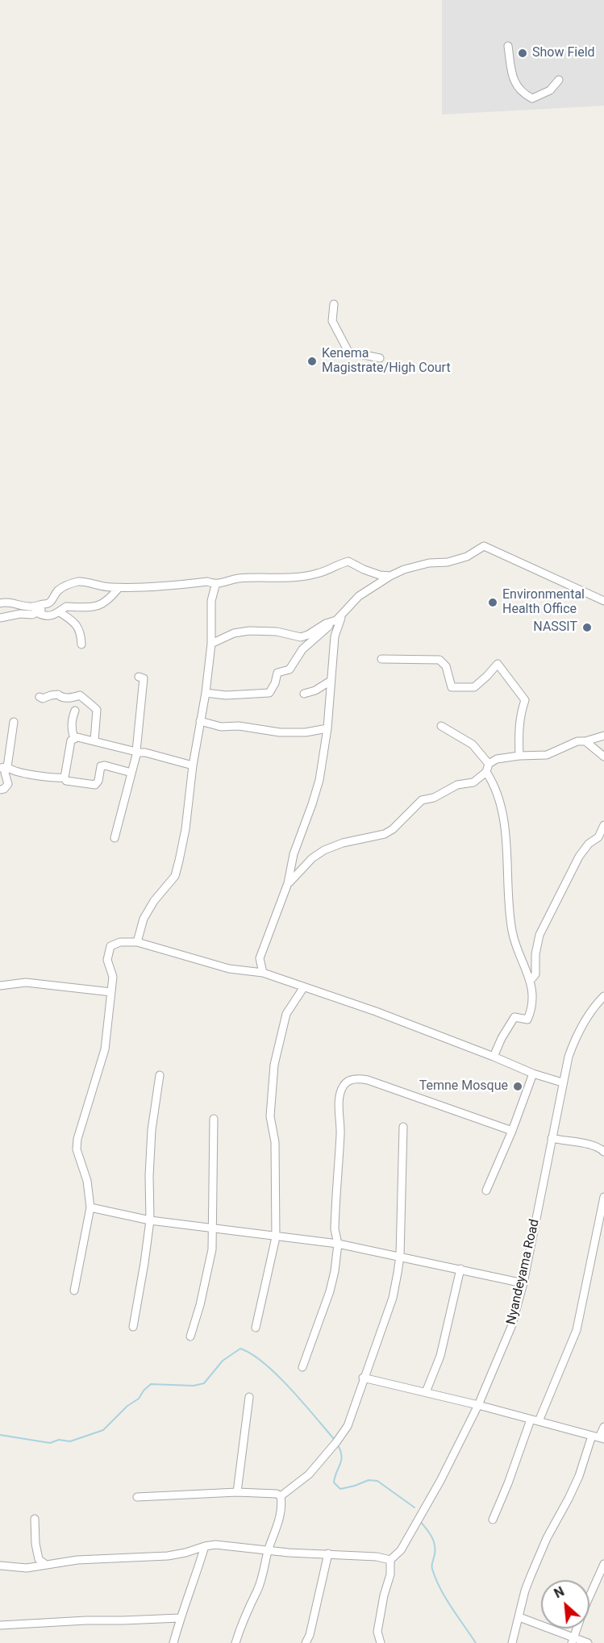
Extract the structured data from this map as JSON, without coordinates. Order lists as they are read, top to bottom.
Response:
{
  "streets": {
    "street": ["Nyandeyama Road"]
  },
  "places": [
    "Show Field",
    "Kenema Magistrate/High Court",
    "Environmental Health Office",
    "NASSIT",
    "Temne Mosque"
  ],
  "north": "top left"
}
